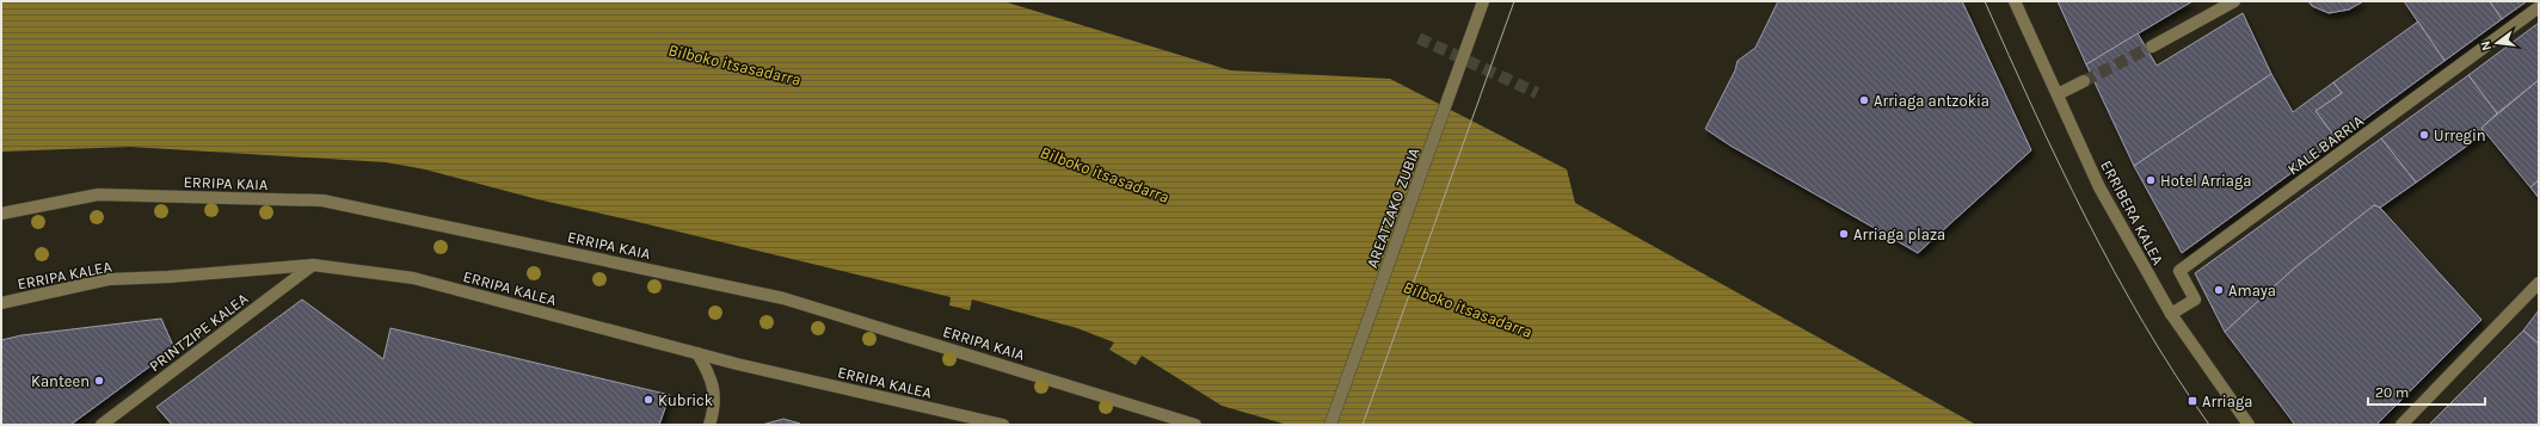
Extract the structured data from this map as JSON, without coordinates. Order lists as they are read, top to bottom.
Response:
{
  "streets": {
    "street": [
      "KALE BARRIA",
      "ERRIPA KAIA",
      "AREATZAKO ZUBIA",
      "ERRIBERA KALEA",
      "ERRIPA KALEA",
      "PRINTZIPE KALEA"
    ]
  },
  "crossings": [
    ["KALE BARRIA", "ERRIBERA KALEA"],
    ["ERRIPA KALEA", "PRINTZIPE KALEA"]
  ],
  "water": ["Bilboko itsasadarra"],
  "places": {
    "other": [
      "Arriaga antzokia",
      "Urregin",
      "Hotel Arriaga",
      "Arriaga plaza",
      "Amaya",
      "Kanteen",
      "Kubrick"
    ],
    "transit": ["Arriaga"]
  },
  "scale_bar": "20 m",
  "north": "left"
}
